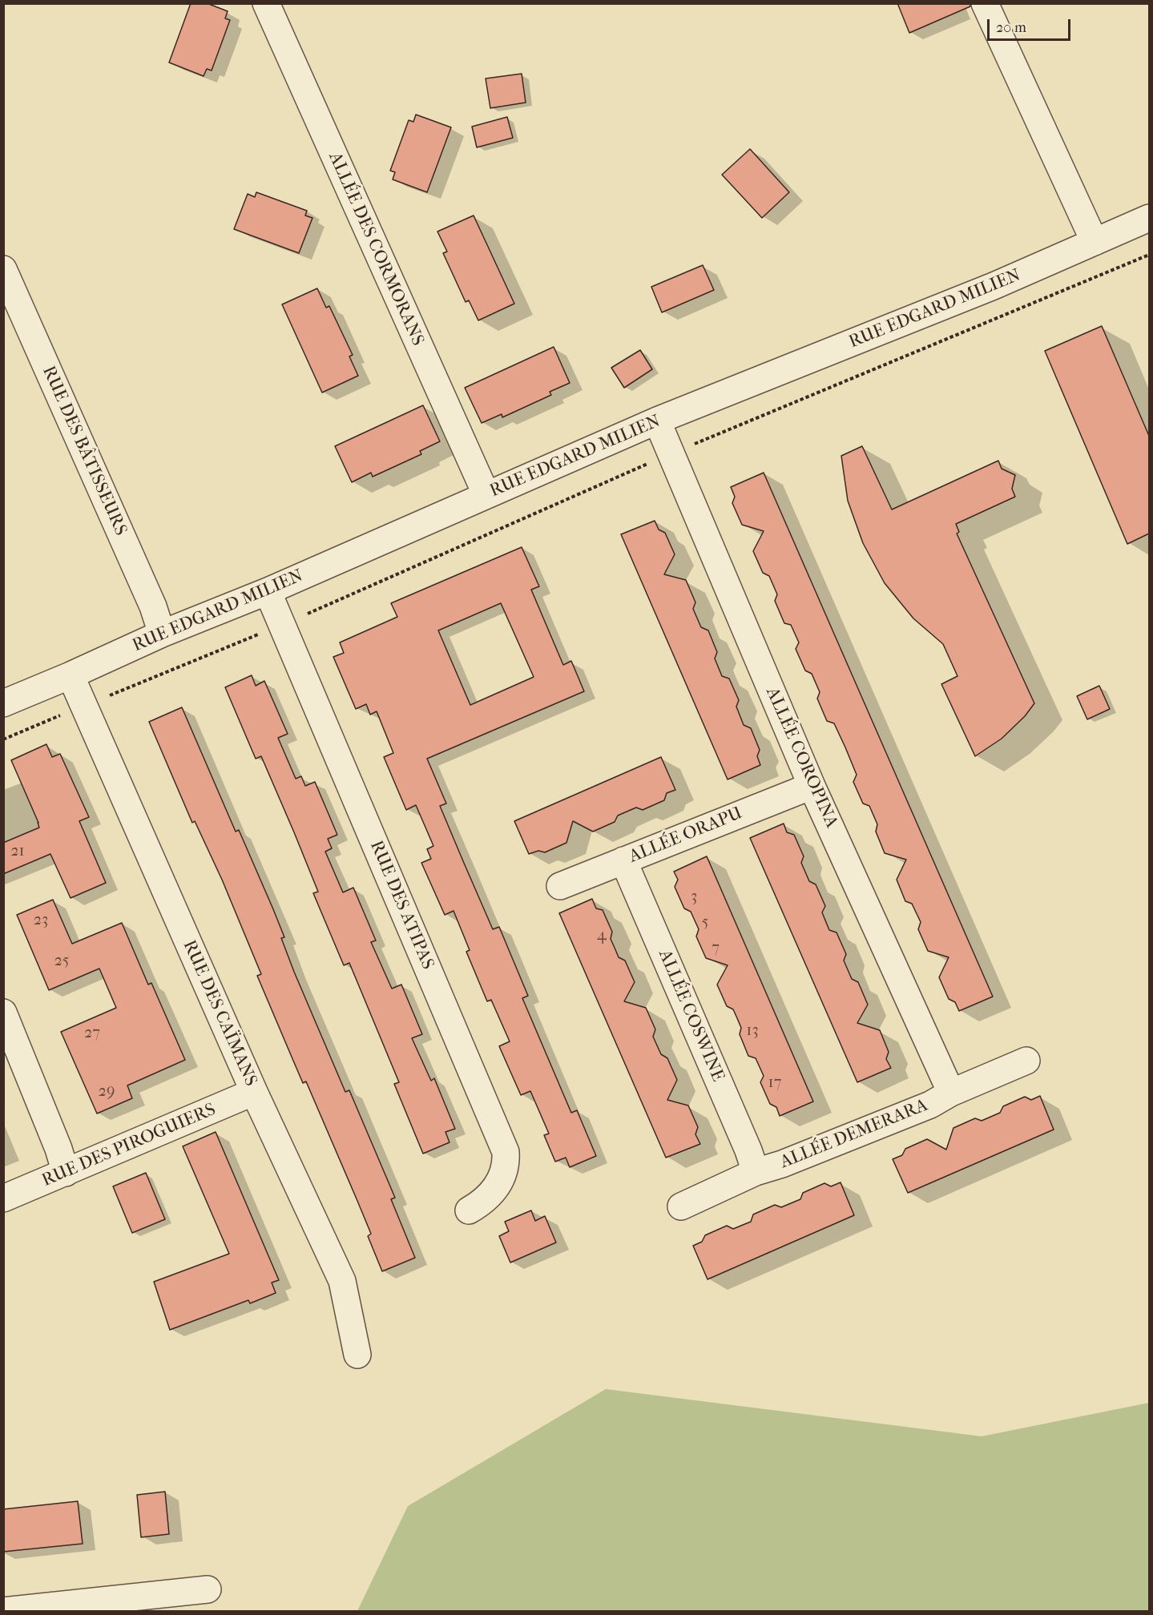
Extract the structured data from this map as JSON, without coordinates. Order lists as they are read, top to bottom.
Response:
{
  "streets": {
    "street": [
      "ALLÉE DES CORMORANS",
      "RUE EDGARD MILIEN",
      "RUE DES BÂTISSEURS",
      "ALLÉE COROPINA",
      "ALLÉE ORAPU",
      "RUE DES ATIPAS",
      "RUE DES CAÏMANS",
      "ALLÉE COSWINE",
      "ALLÉE DEMERARA",
      "RUE DES PIROGUIERS"
    ]
  },
  "crossings": [
    ["ALLÉE DES CORMORANS", "RUE EDGARD MILIEN"],
    ["RUE EDGARD MILIEN", "RUE DES BÂTISSEURS"],
    ["RUE EDGARD MILIEN", "ALLÉE COROPINA"],
    ["RUE EDGARD MILIEN", "RUE DES ATIPAS"],
    ["RUE EDGARD MILIEN", "RUE DES CAÏMANS"],
    ["ALLÉE COROPINA", "ALLÉE ORAPU"],
    ["ALLÉE COROPINA", "ALLÉE DEMERARA"],
    ["ALLÉE ORAPU", "ALLÉE COSWINE"],
    ["RUE DES CAÏMANS", "RUE DES PIROGUIERS"],
    ["ALLÉE COSWINE", "ALLÉE DEMERARA"]
  ],
  "house_numbers": [
    "21",
    "3",
    "23",
    "5",
    "4",
    "7",
    "25",
    "13",
    "27",
    "17",
    "29"
  ],
  "scale_bar": "20 m"
}
